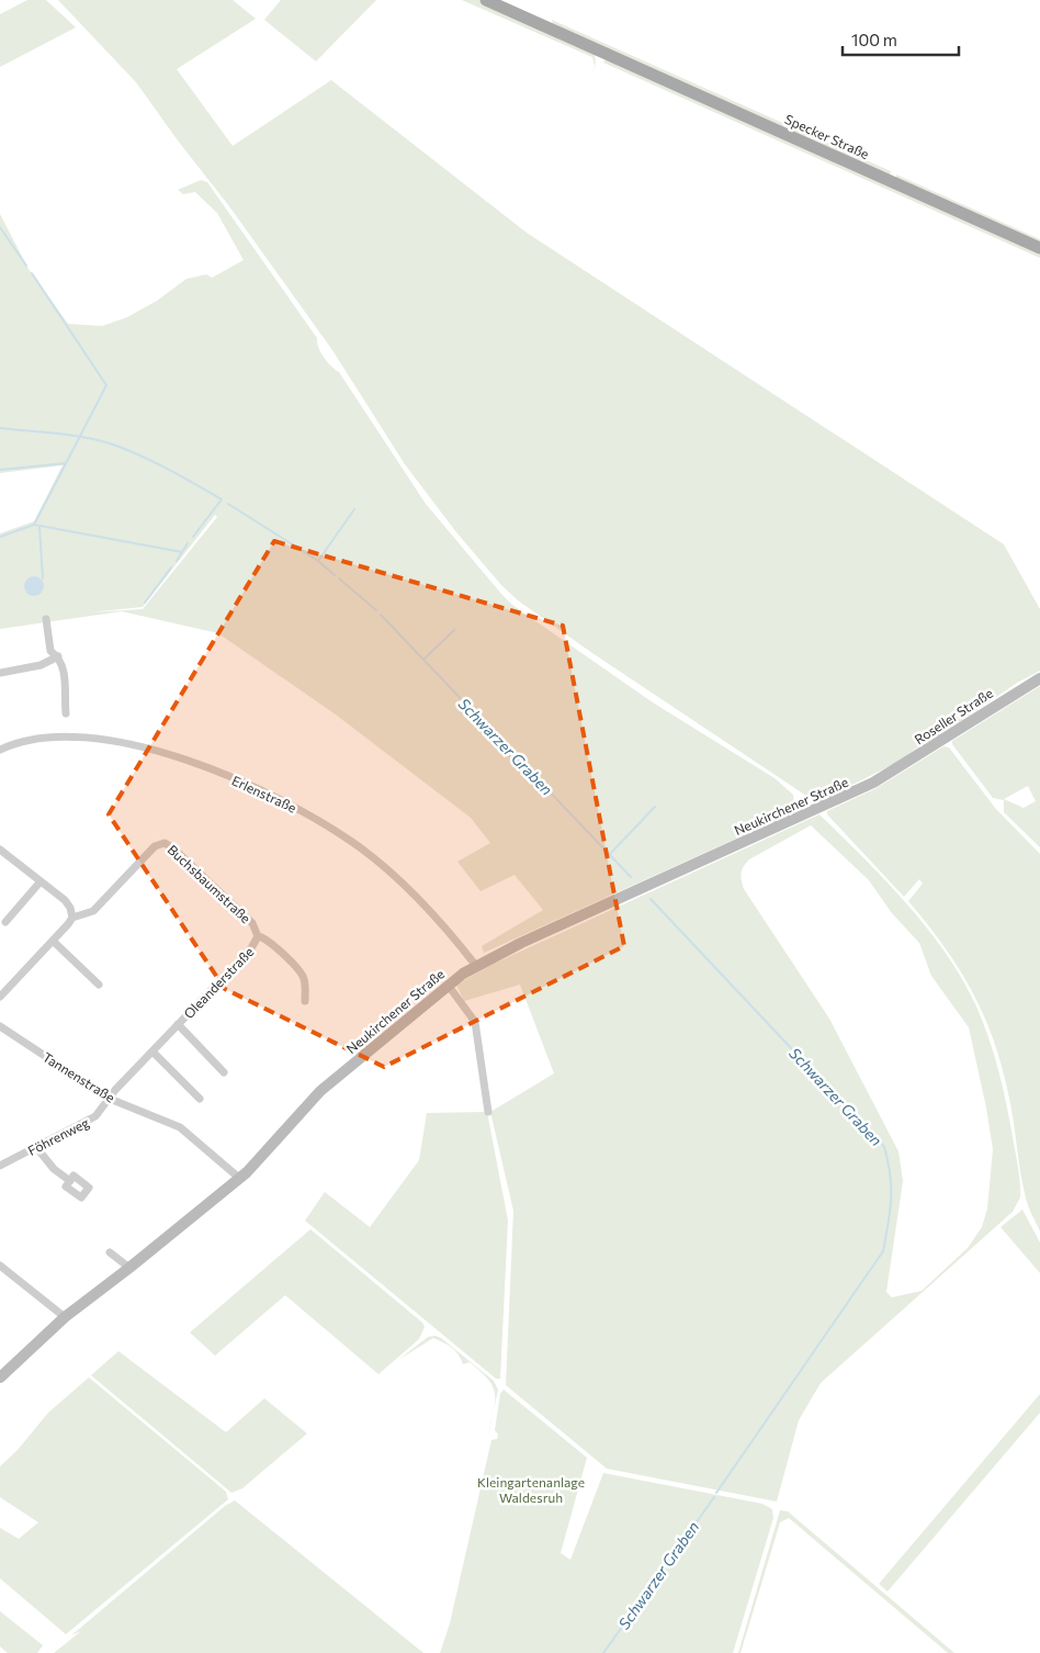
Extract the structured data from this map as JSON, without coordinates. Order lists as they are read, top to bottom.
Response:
{
  "streets": {
    "main road": ["Specker Straße"],
    "street": [
      "Roseller Straße",
      "Erlenstraße",
      "Neukirchener Straße",
      "Buchsbaumstraße",
      "Oleanderstraße",
      "Tannenstraße",
      "Föhrenweg"
    ]
  },
  "crossings": [
    ["Roseller Straße", "Neukirchener Straße"],
    ["Erlenstraße", "Neukirchener Straße"],
    ["Neukirchener Straße", "Tannenstraße"],
    ["Buchsbaumstraße", "Oleanderstraße"],
    ["Oleanderstraße", "Tannenstraße"],
    ["Oleanderstraße", "Föhrenweg"],
    ["Tannenstraße", "Föhrenweg"]
  ],
  "water": ["Schwarzer Graben"],
  "parks": ["Kleingartenanlage Waldesruh"],
  "scale_bar": "100 m"
}
